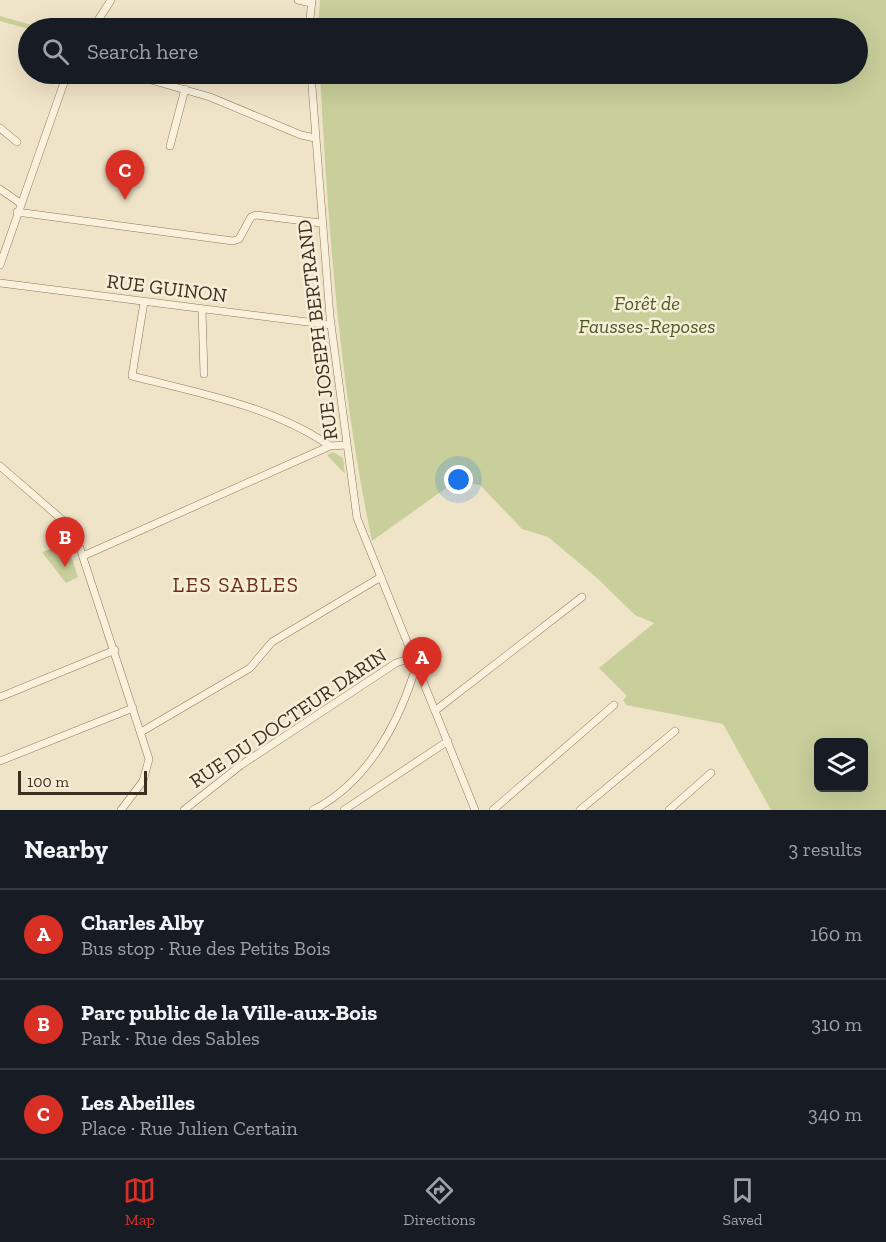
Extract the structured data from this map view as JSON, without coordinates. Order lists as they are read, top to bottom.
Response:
{
  "streets": {
    "street": ["RUE GUINON", "RUE JOSEPH BERTRAND", "RUE DU DOCTEUR DARIN"]
  },
  "crossings": [
    ["RUE GUINON", "RUE JOSEPH BERTRAND"],
    ["RUE JOSEPH BERTRAND", "RUE DU DOCTEUR DARIN"]
  ],
  "districts": ["LES SABLES"],
  "parks": ["Forêt de Fausses-Reposes"],
  "scale_bar": "100 m",
  "page": {
    "search": "Search here",
    "pins": ["C", "B", "A"],
    "scale": "100 m",
    "heading": ["Nearby", "3 results"],
    "list": [
      {
        "mark": "A",
        "name": "Charles Alby",
        "note": "Bus stop · Rue des Petits Bois",
        "value": "160 m"
      },
      {
        "mark": "B",
        "name": "Parc public de la Ville-aux-Bois",
        "note": "Park · Rue des Sables",
        "value": "310 m"
      },
      {
        "mark": "C",
        "name": "Les Abeilles",
        "note": "Place · Rue Julien Certain",
        "value": "340 m"
      }
    ],
    "nav": ["Map", "Directions", "Saved"]
  }
}
